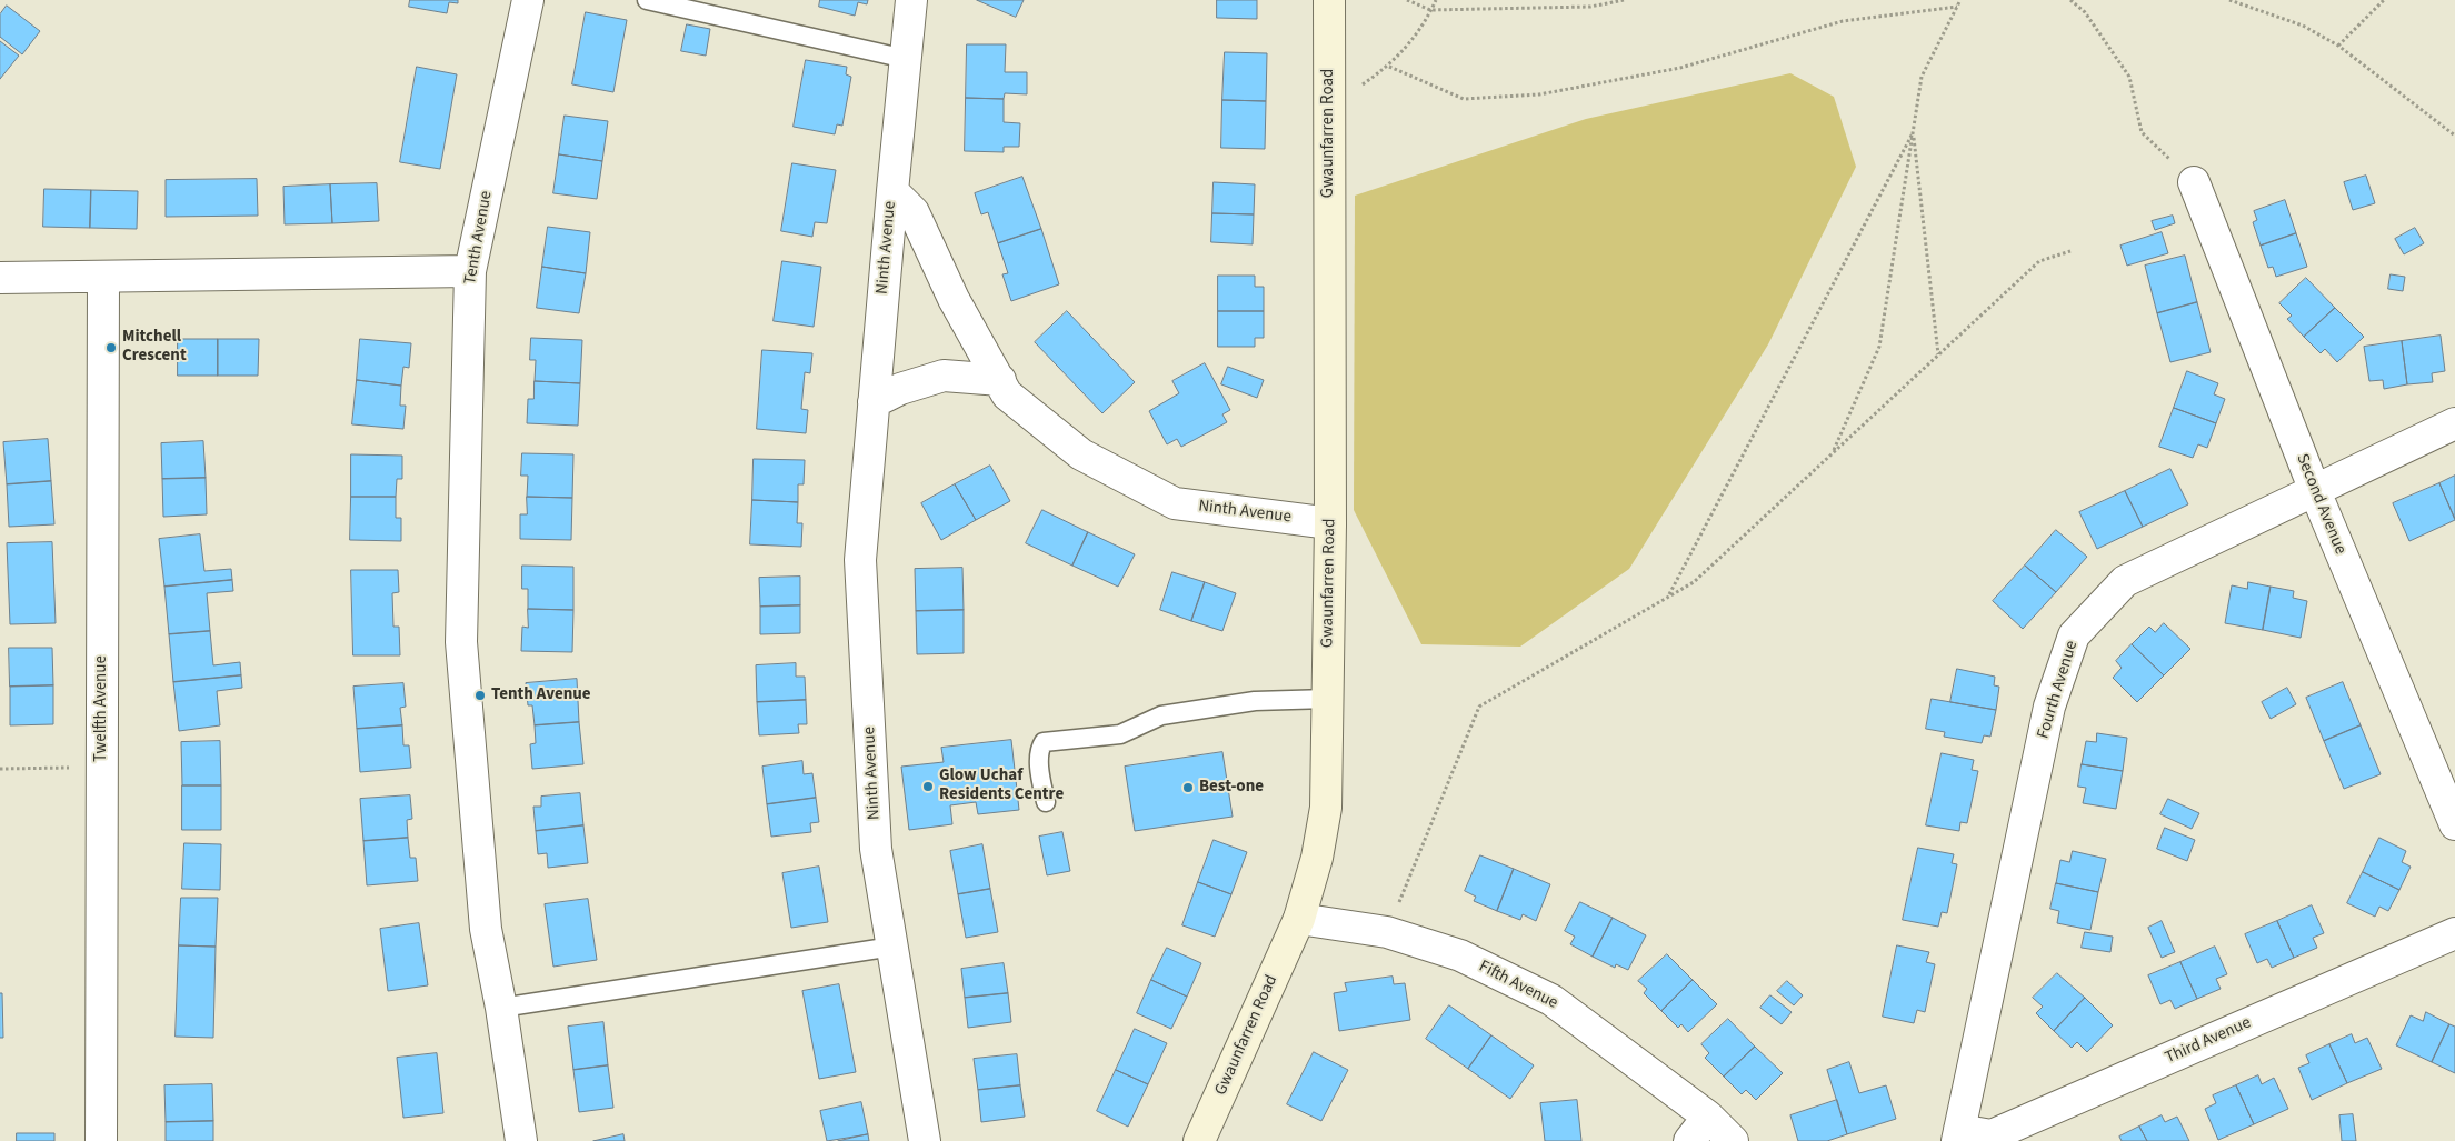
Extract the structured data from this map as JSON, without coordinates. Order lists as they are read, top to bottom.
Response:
{
  "streets": {
    "street": [
      "Gwaunfarren Road",
      "Tenth Avenue",
      "Ninth Avenue",
      "Second Avenue",
      "Fourth Avenue",
      "Twelfth Avenue",
      "Fifth Avenue",
      "Third Avenue"
    ]
  },
  "crossings": [
    ["Gwaunfarren Road", "Ninth Avenue"],
    ["Gwaunfarren Road", "Fifth Avenue"],
    ["Second Avenue", "Fourth Avenue"],
    ["Fourth Avenue", "Third Avenue"]
  ],
  "places": [
    "Mitchell Crescent",
    "Tenth Avenue",
    "Glow Uchaf Residents Centre",
    "Best-one"
  ]
}
